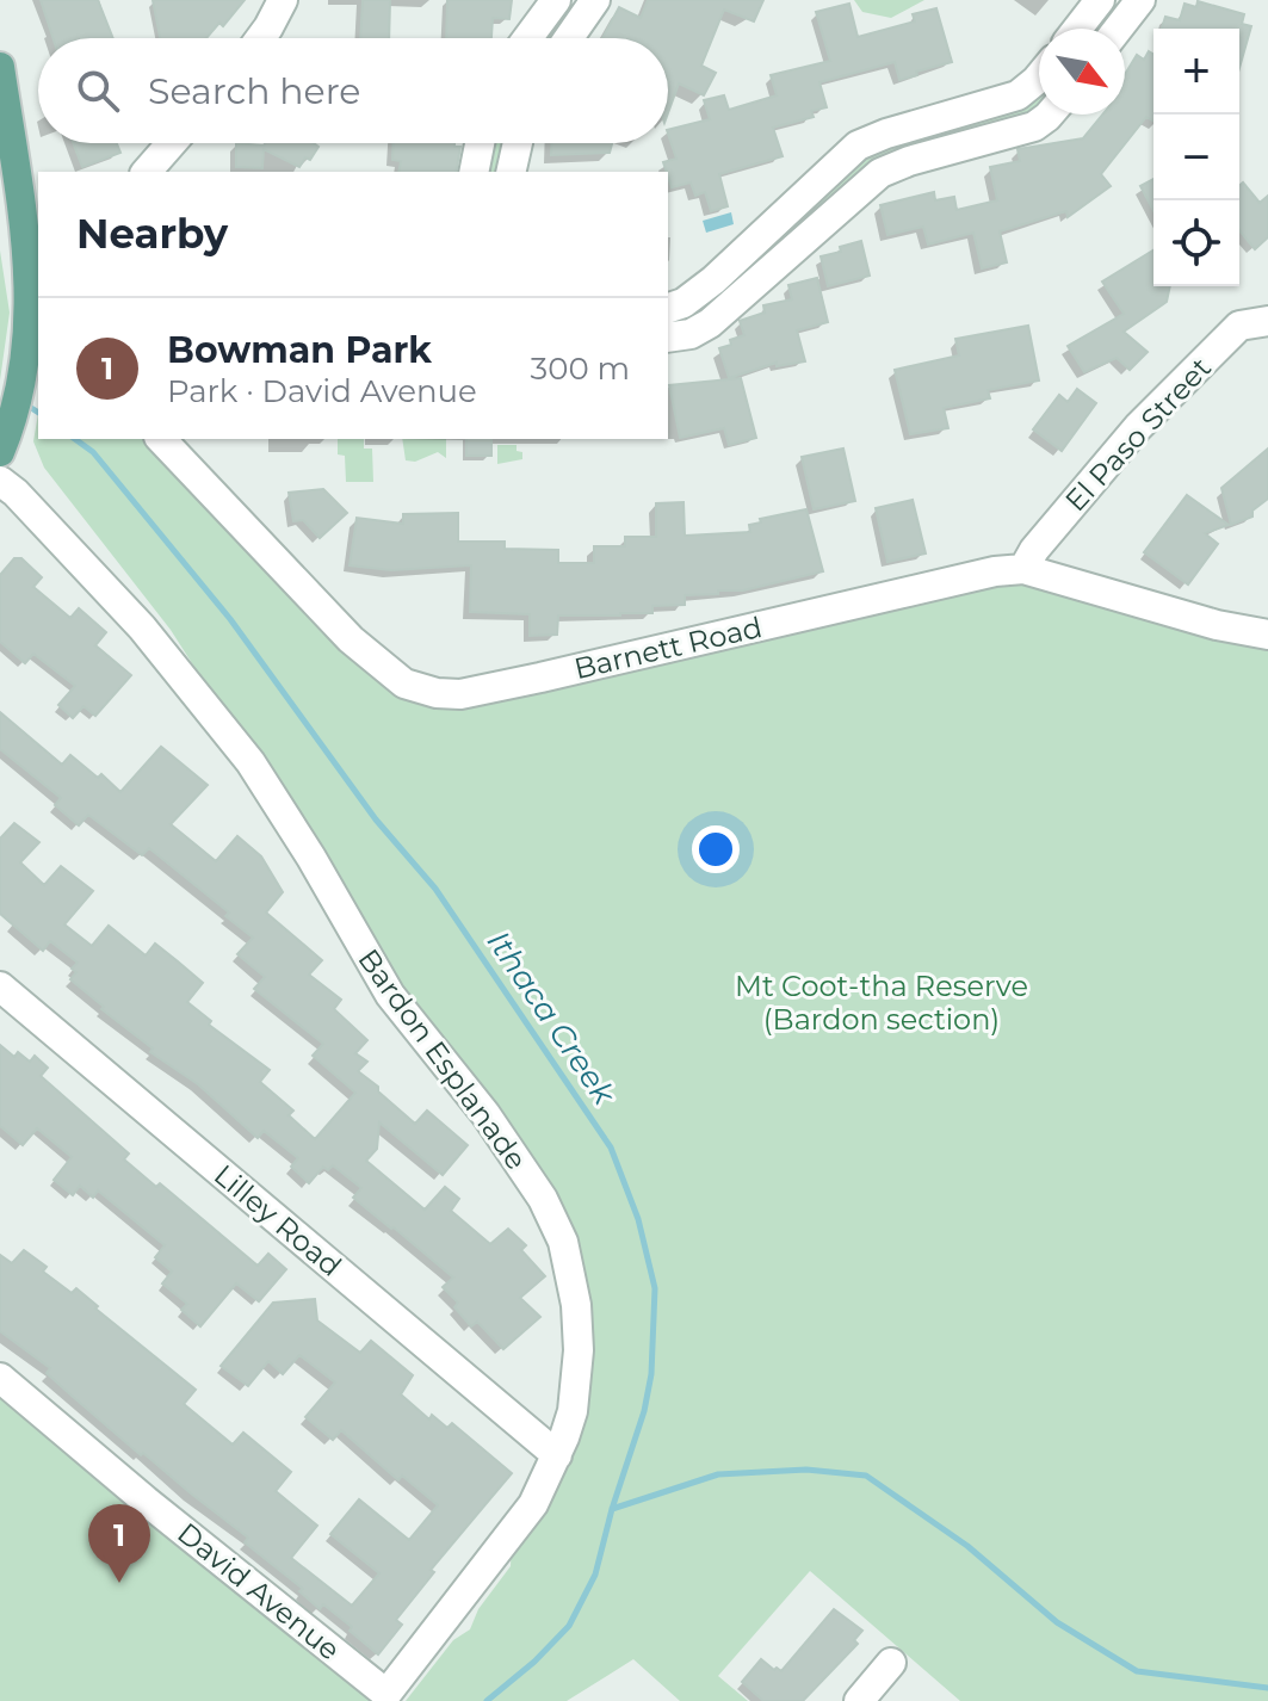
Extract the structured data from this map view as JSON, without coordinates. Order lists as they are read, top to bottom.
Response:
{
  "streets": {
    "street": [
      "El Paso Street",
      "Barnett Road",
      "Bardon Esplanade",
      "Lilley Road",
      "David Avenue"
    ]
  },
  "crossings": [
    ["El Paso Street", "Barnett Road"],
    ["Bardon Esplanade", "Lilley Road"],
    ["Bardon Esplanade", "David Avenue"]
  ],
  "water": ["Ithaca Creek"],
  "parks": ["Mt Coot-tha Reserve (Bardon section)"],
  "north": "bottom right",
  "page": {
    "map_buttons": ["+", "−"],
    "search": "Search here",
    "heading": "Nearby",
    "list": [
      {
        "mark": "1",
        "name": "Bowman Park",
        "note": "Park · David Avenue",
        "value": "300 m"
      }
    ],
    "pins": "1"
  }
}
